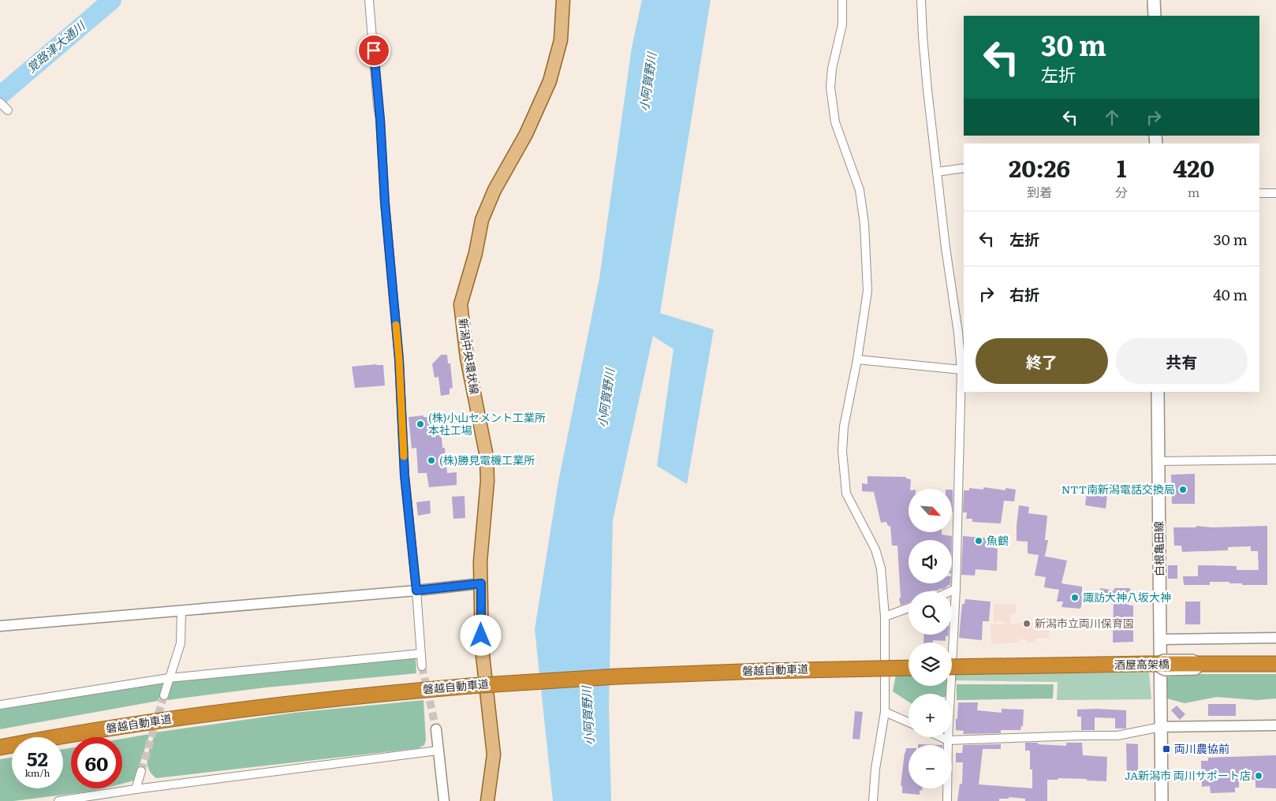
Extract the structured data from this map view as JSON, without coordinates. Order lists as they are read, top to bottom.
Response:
{
  "streets": {
    "highway": ["酒屋高架橋", "磐越自動車道"],
    "main road": ["新潟中央環状線", "白根亀田線"]
  },
  "water": ["覚路津大通川", "小阿賀野川"],
  "places": {
    "other": [
      "(株)小山セメント工業所 本社工場",
      "(株)勝見電機工業所",
      "NTT南新潟電話交換局",
      "魚鶴",
      "諏訪大神八坂大神",
      "新潟市立両川保育園",
      "JA新潟市 両川サポート店"
    ],
    "transit": ["両川農協前"]
  },
  "north": "bottom right",
  "page": {
    "turn": ["30 m", "左折"],
    "eta": [
      "20:26",
      "到着",
      "1",
      "分",
      "420",
      "m"
    ],
    "list": [
      {
        "name": "左折",
        "value": "30 m"
      },
      {
        "name": "右折",
        "value": "40 m"
      }
    ],
    "buttons": ["終了", "共有"],
    "map_buttons": ["+", "−"],
    "speed": "52 km/h",
    "limit": "60"
  }
}
